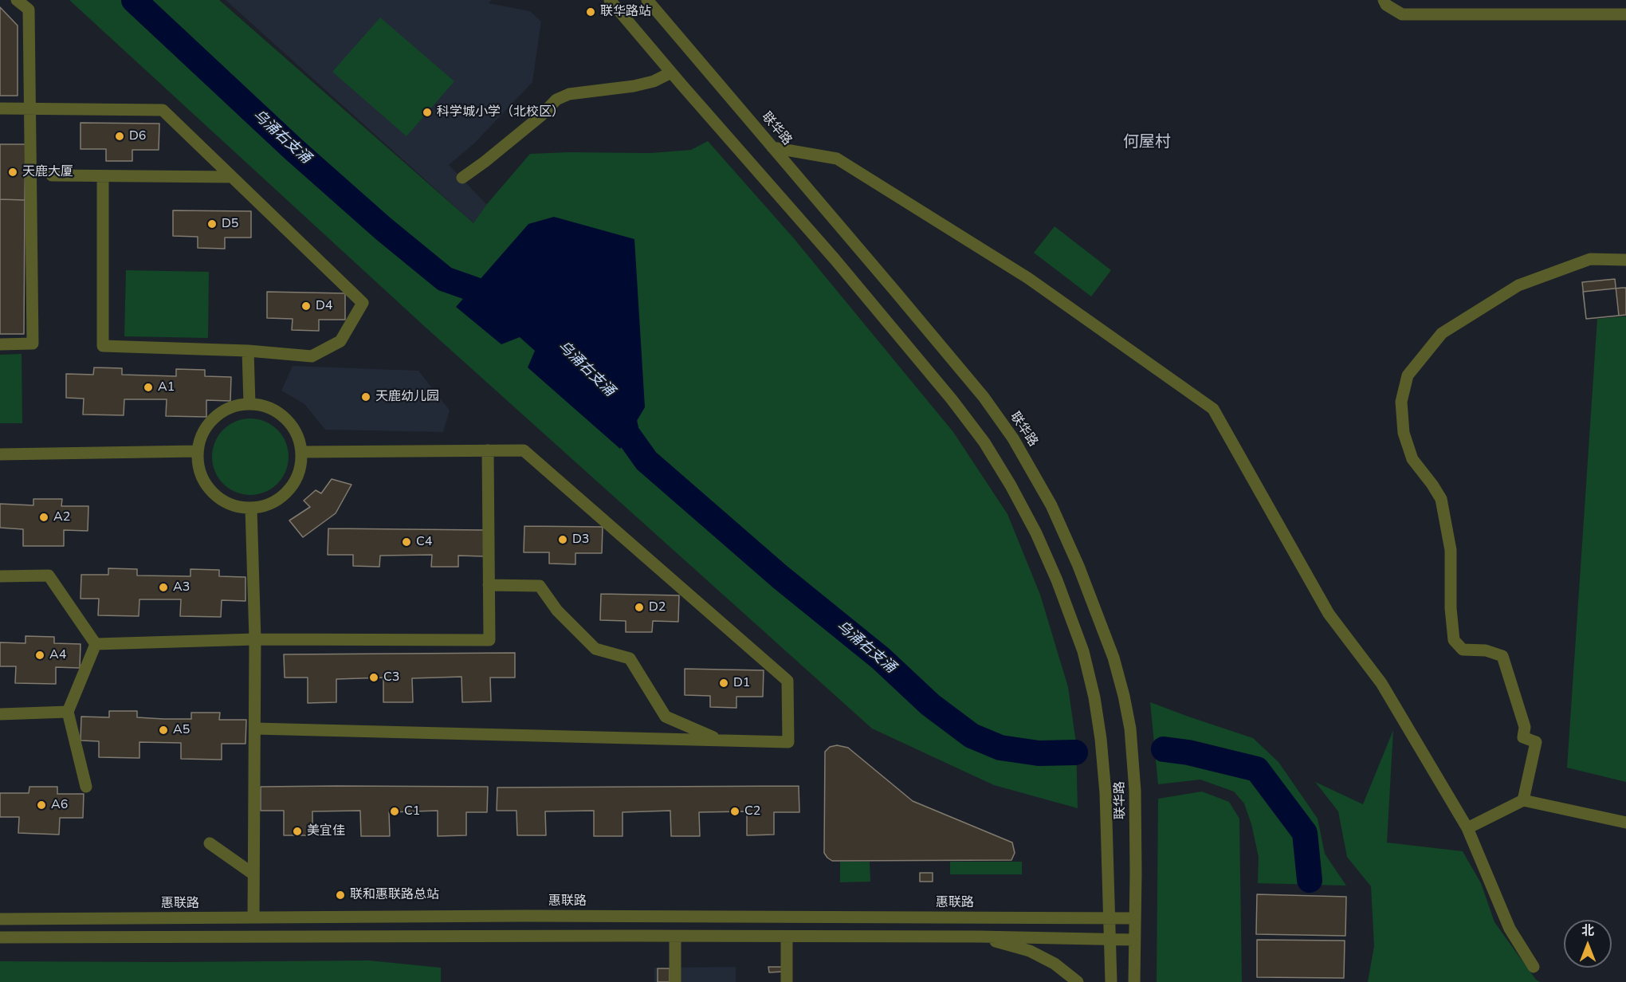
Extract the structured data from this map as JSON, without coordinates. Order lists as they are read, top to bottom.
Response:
{
  "streets": {
    "street": ["联华路", "惠联路"]
  },
  "crossings": [
    ["联华路", "惠联路"]
  ],
  "districts": ["何屋村"],
  "water": ["乌涌右支涌"],
  "places": [
    "联华路站",
    "科学城小学（北校区）",
    "D6",
    "天鹿大厦",
    "D5",
    "D4",
    "A1",
    "天鹿幼儿园",
    "A2",
    "D3",
    "C4",
    "A3",
    "D2",
    "A4",
    "C3",
    "D1",
    "A5",
    "A6",
    "C1",
    "C2",
    "美宜佳",
    "联和惠联路总站"
  ],
  "north": "top"
}
